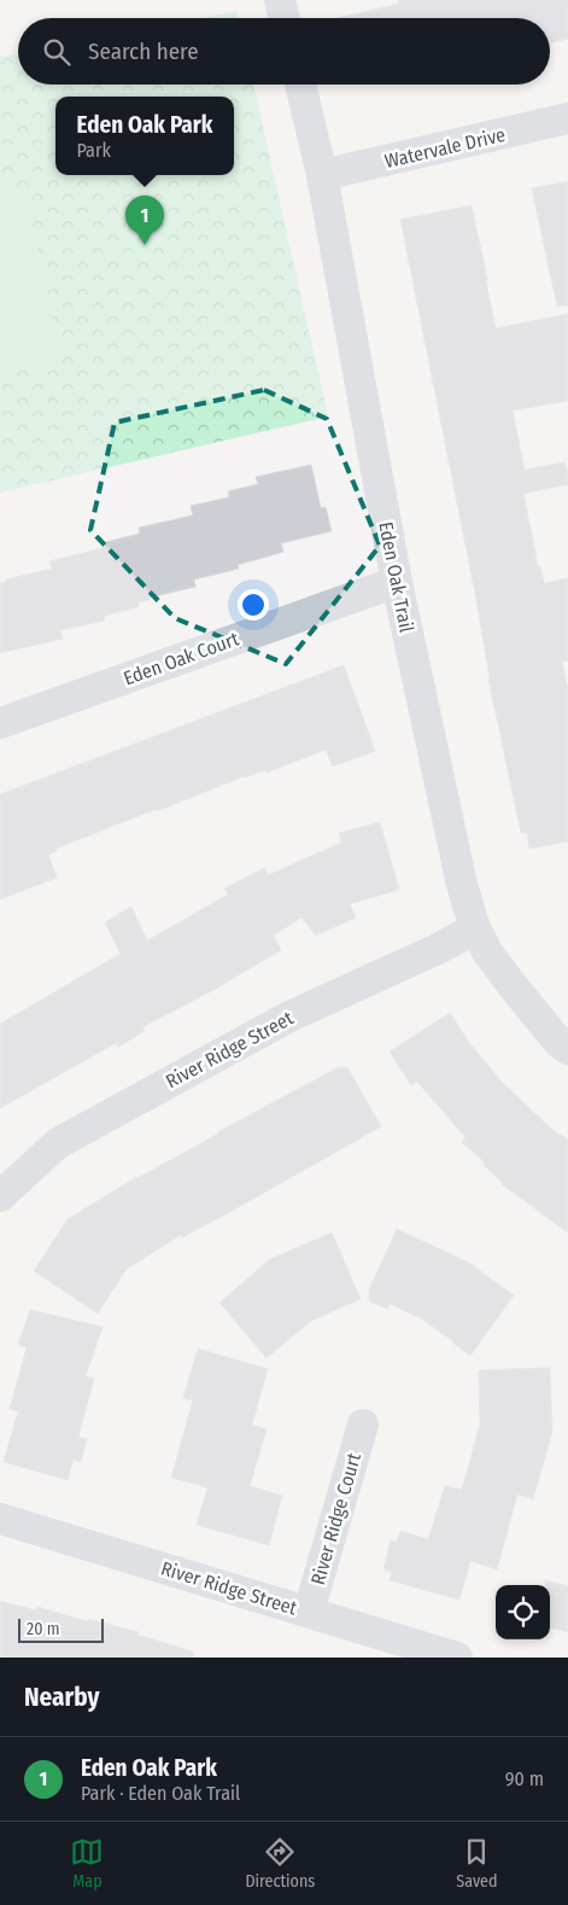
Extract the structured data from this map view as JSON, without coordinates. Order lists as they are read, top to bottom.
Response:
{
  "streets": {
    "street": [
      "Watervale Drive",
      "Eden Oak Trail",
      "Eden Oak Court",
      "River Ridge Street",
      "River Ridge Court"
    ]
  },
  "crossings": [
    ["Watervale Drive", "Eden Oak Trail"],
    ["Eden Oak Trail", "Eden Oak Court"],
    ["Eden Oak Trail", "River Ridge Street"],
    ["River Ridge Street", "River Ridge Court"]
  ],
  "scale_bar": "20 m",
  "page": {
    "search": "Search here",
    "popup": ["Eden Oak Park", "Park"],
    "pins": "1",
    "scale": "20 m",
    "heading": "Nearby",
    "list": [
      {
        "mark": "1",
        "name": "Eden Oak Park",
        "note": "Park · Eden Oak Trail",
        "value": "90 m"
      }
    ],
    "nav": ["Map", "Directions", "Saved"]
  }
}
